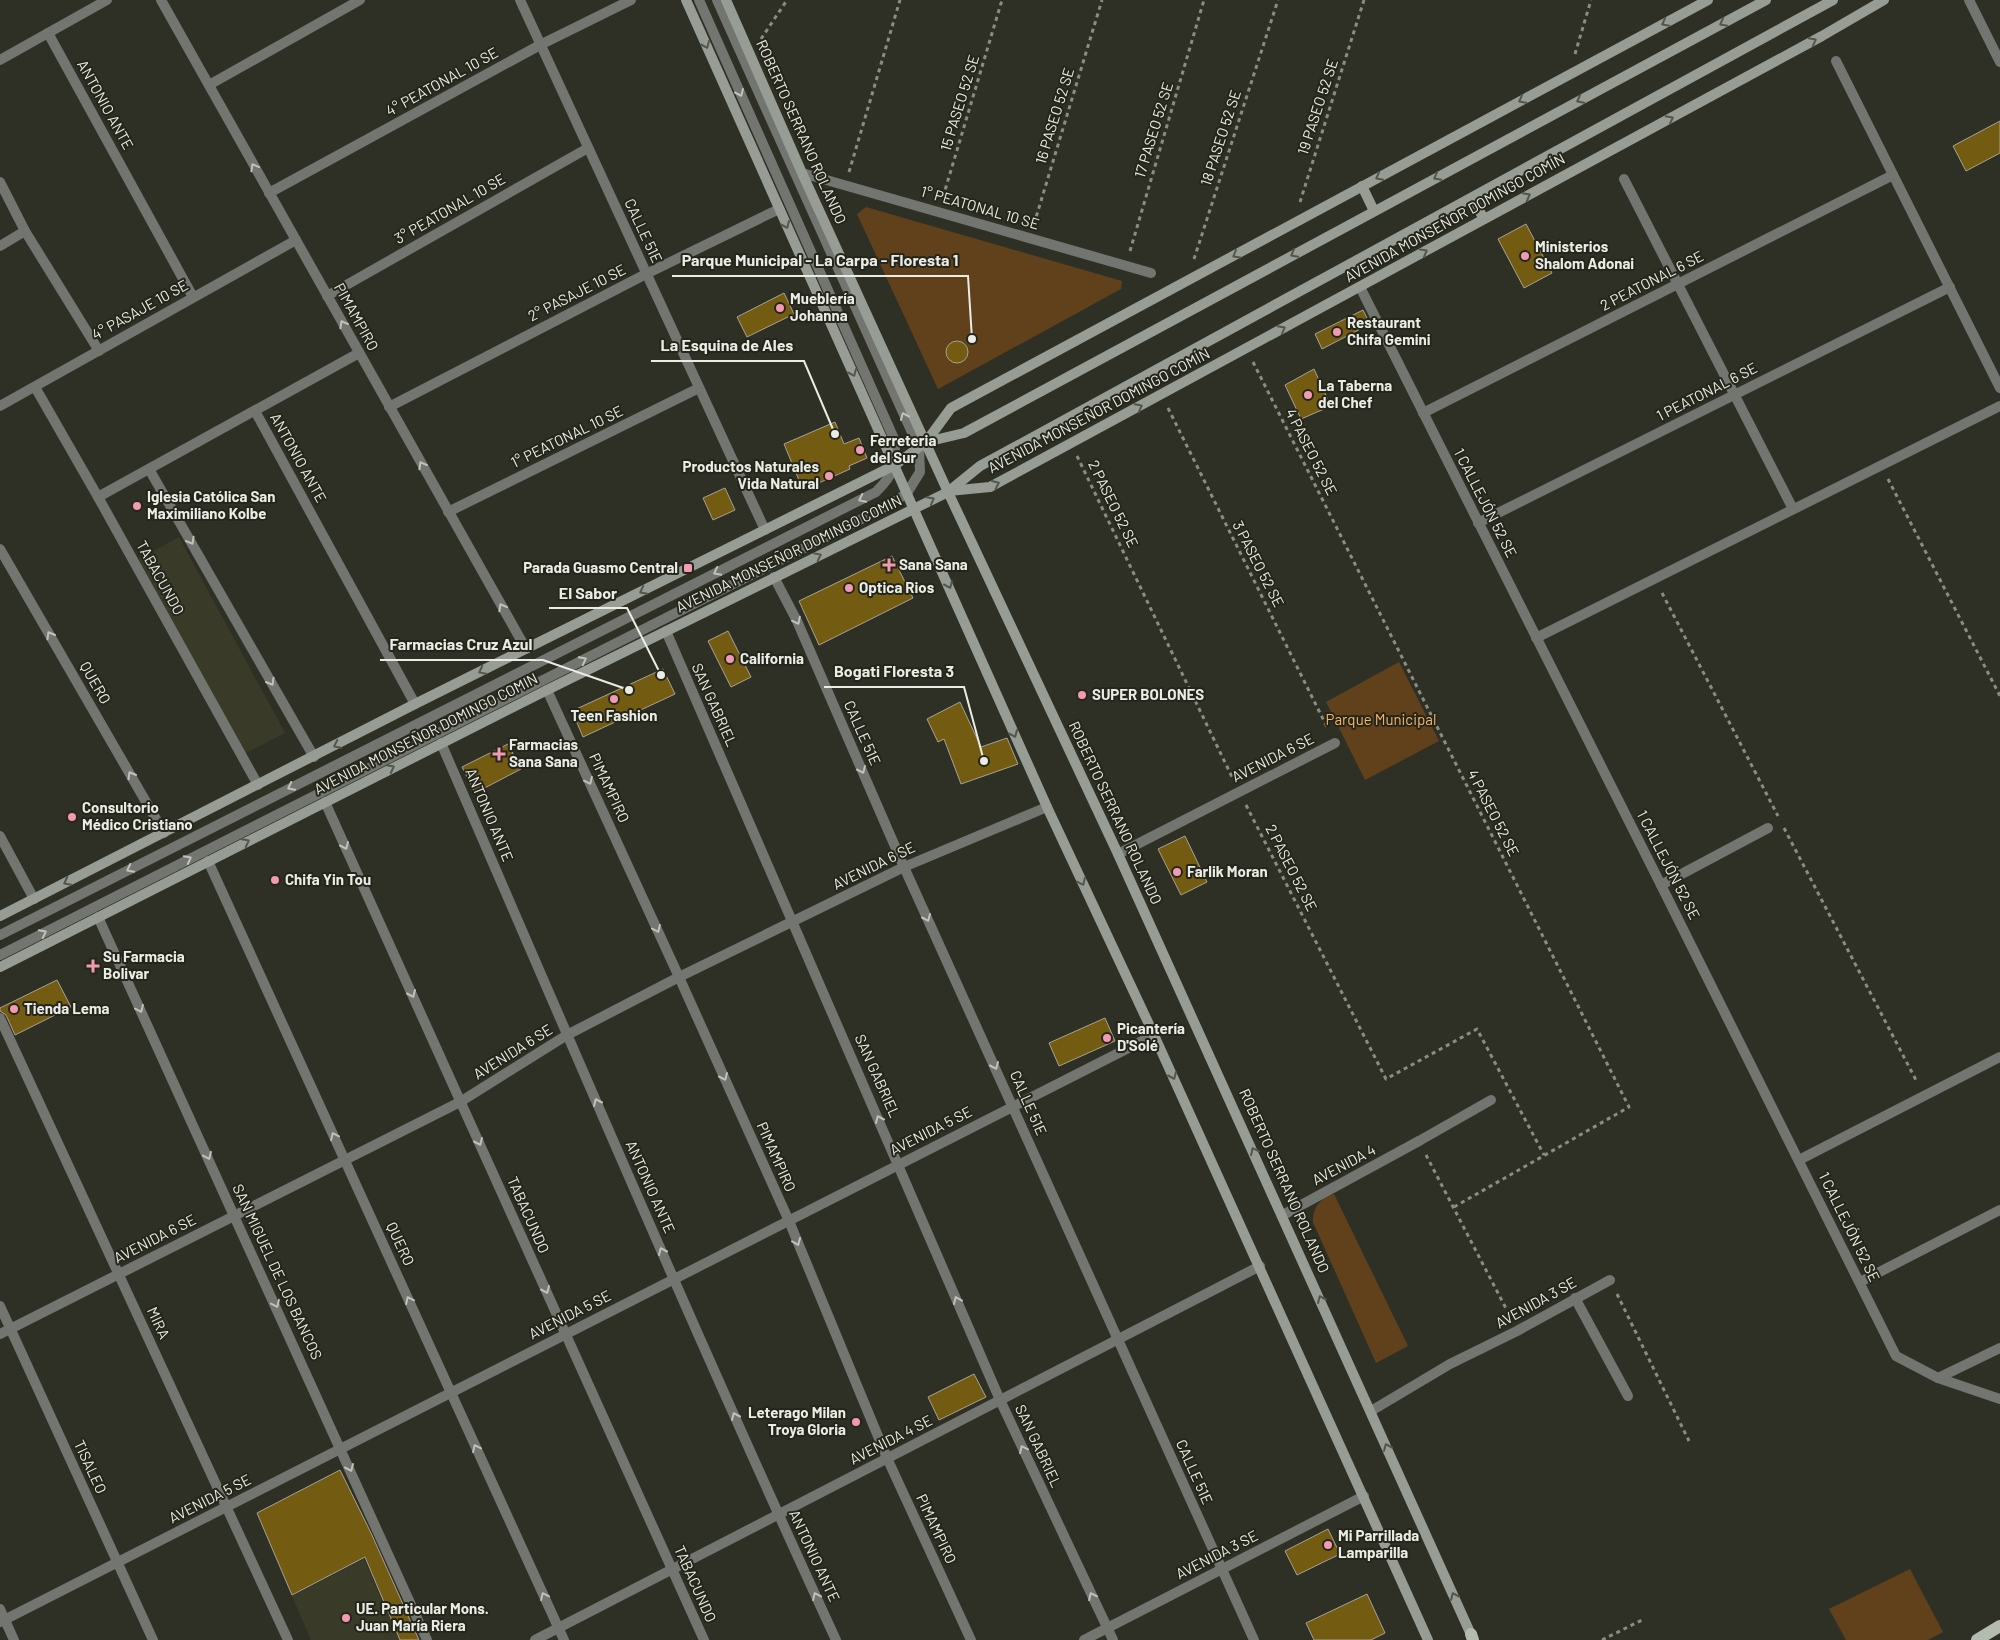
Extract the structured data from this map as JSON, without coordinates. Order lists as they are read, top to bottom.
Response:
{
  "streets": {
    "main road": ["ROBERTO SERRANO ROLANDO", "AVENIDA MONSEÑOR DOMINGO COMÍN", "AVENIDA MONSEÑOR DOMINGO COMIN"],
    "street": [
      "4° PEATONAL 10 SE",
      "ANTONIO ANTE",
      "1° PEATONAL 10 SE",
      "3° PEATONAL 10 SE",
      "CALLE 51E",
      "2 PEATONAL 6 SE",
      "2° PASAJE 10 SE",
      "4° PASAJE 10 SE",
      "PIMAMPIRO",
      "1 PEATONAL 6 SE",
      "1 CALLEJÓN 52 SE",
      "TABACUNDO",
      "QUERO",
      "SAN GABRIEL",
      "AVENIDA 6 SE",
      "AVENIDA 5 SE",
      "AVENIDA 4",
      "SAN MIGUEL DE LOS BANCOS",
      "AVENIDA 3 SE",
      "MIRA",
      "AVENIDA 4 SE",
      "TISALEO"
    ],
    "path": [
      "15 PASEO 52 SE",
      "19 PASEO 52 SE",
      "16 PASEO 52 SE",
      "17 PASEO 52 SE",
      "18 PASEO 52 SE",
      "4 PASEO 52 SE",
      "2 PASEO 52 SE",
      "3 PASEO 52 SE"
    ]
  },
  "crossings": [
    ["4° PEATONAL 10 SE", "CALLE 51E"],
    ["4° PEATONAL 10 SE", "PIMAMPIRO"],
    ["15 PASEO 52 SE", "1° PEATONAL 10 SE"],
    ["ANTONIO ANTE", "4° PASAJE 10 SE"],
    ["ANTONIO ANTE", "AVENIDA MONSEÑOR DOMINGO COMIN"],
    ["ANTONIO ANTE", "AVENIDA 6 SE"],
    ["ANTONIO ANTE", "AVENIDA 5 SE"],
    ["ANTONIO ANTE", "AVENIDA 4 SE"],
    ["16 PASEO 52 SE", "1° PEATONAL 10 SE"],
    ["17 PASEO 52 SE", "1° PEATONAL 10 SE"],
    ["ROBERTO SERRANO ROLANDO", "1° PEATONAL 10 SE"],
    ["ROBERTO SERRANO ROLANDO", "AVENIDA MONSEÑOR DOMINGO COMÍN"],
    ["ROBERTO SERRANO ROLANDO", "AVENIDA MONSEÑOR DOMINGO COMIN"],
    ["ROBERTO SERRANO ROLANDO", "AVENIDA 6 SE"],
    ["ROBERTO SERRANO ROLANDO", "AVENIDA 4"],
    ["ROBERTO SERRANO ROLANDO", "AVENIDA 3 SE"],
    ["1° PEATONAL 10 SE", "CALLE 51E"],
    ["1° PEATONAL 10 SE", "PIMAMPIRO"],
    ["3° PEATONAL 10 SE", "CALLE 51E"],
    ["3° PEATONAL 10 SE", "PIMAMPIRO"],
    ["AVENIDA MONSEÑOR DOMINGO COMÍN", "4 PASEO 52 SE"],
    ["AVENIDA MONSEÑOR DOMINGO COMÍN", "1 CALLEJÓN 52 SE"],
    ["AVENIDA MONSEÑOR DOMINGO COMÍN", "2 PASEO 52 SE"],
    ["AVENIDA MONSEÑOR DOMINGO COMÍN", "AVENIDA MONSEÑOR DOMINGO COMIN"],
    ["AVENIDA MONSEÑOR DOMINGO COMÍN", "3 PASEO 52 SE"],
    ["CALLE 51E", "2° PASAJE 10 SE"],
    ["CALLE 51E", "AVENIDA MONSEÑOR DOMINGO COMIN"],
    ["CALLE 51E", "AVENIDA 6 SE"],
    ["CALLE 51E", "AVENIDA 5 SE"],
    ["CALLE 51E", "AVENIDA 3 SE"],
    ["CALLE 51E", "AVENIDA 4 SE"],
    ["2 PEATONAL 6 SE", "1 CALLEJÓN 52 SE"],
    ["2° PASAJE 10 SE", "PIMAMPIRO"],
    ["4° PASAJE 10 SE", "PIMAMPIRO"],
    ["4° PASAJE 10 SE", "TABACUNDO"],
    ["PIMAMPIRO", "AVENIDA MONSEÑOR DOMINGO COMIN"],
    ["PIMAMPIRO", "AVENIDA 6 SE"],
    ["PIMAMPIRO", "AVENIDA 5 SE"],
    ["PIMAMPIRO", "AVENIDA 4 SE"],
    ["1 PEATONAL 6 SE", "1 CALLEJÓN 52 SE"],
    ["4 PASEO 52 SE", "2 PASEO 52 SE"],
    ["2 PASEO 52 SE", "AVENIDA 6 SE"],
    ["AVENIDA MONSEÑOR DOMINGO COMIN", "TABACUNDO"],
    ["AVENIDA MONSEÑOR DOMINGO COMIN", "QUERO"],
    ["AVENIDA MONSEÑOR DOMINGO COMIN", "SAN GABRIEL"],
    ["AVENIDA MONSEÑOR DOMINGO COMIN", "SAN MIGUEL DE LOS BANCOS"],
    ["3 PASEO 52 SE", "AVENIDA 6 SE"],
    ["TABACUNDO", "AVENIDA 6 SE"],
    ["TABACUNDO", "AVENIDA 5 SE"],
    ["TABACUNDO", "AVENIDA 4 SE"],
    ["QUERO", "AVENIDA 6 SE"],
    ["QUERO", "AVENIDA 5 SE"],
    ["QUERO", "AVENIDA 4 SE"],
    ["SAN GABRIEL", "AVENIDA 6 SE"],
    ["SAN GABRIEL", "AVENIDA 5 SE"],
    ["SAN GABRIEL", "AVENIDA 3 SE"],
    ["SAN GABRIEL", "AVENIDA 4 SE"],
    ["AVENIDA 6 SE", "SAN MIGUEL DE LOS BANCOS"],
    ["AVENIDA 6 SE", "MIRA"],
    ["AVENIDA 6 SE", "TISALEO"],
    ["AVENIDA 5 SE", "SAN MIGUEL DE LOS BANCOS"],
    ["AVENIDA 5 SE", "MIRA"],
    ["AVENIDA 5 SE", "TISALEO"]
  ],
  "one_way": [
    "ANTONIO ANTE",
    "TABACUNDO",
    "QUERO",
    "SAN GABRIEL",
    "SAN MIGUEL DE LOS BANCOS"
  ],
  "parks": ["Parque Municipal"],
  "places": {
    "other": [
      "Ministerios Shalom Adonai",
      "Mueblería Johanna",
      "Restaurant Chifa Gemini",
      "Parque Municipal - La Carpa - Floresta 1",
      "La Taberna del Chef",
      "La Esquina de Ales",
      "Ferreteria del Sur",
      "Productos Naturales Vida Natural",
      "Iglesia Católica San Maximiliano Kolbe",
      "Optica Rios",
      "California",
      "El Sabor",
      "Farmacias Cruz Azul",
      "SUPER BOLONES",
      "Teen Fashion",
      "Bogati Floresta 3",
      "Consultorio Médico Cristiano",
      "Farlik Moran",
      "Chifa Yin Tou",
      "Tienda Lema",
      "Picantería D'Solé",
      "Leterago Milan Troya Gloria",
      "Mi Parrillada Lamparilla",
      "UE. Particular Mons. Juan María Riera"
    ],
    "health": ["Sana Sana", "Farmacias Sana Sana", "Su Farmacia Bolivar"],
    "transit": ["Parada Guasmo Central"]
  }
}
